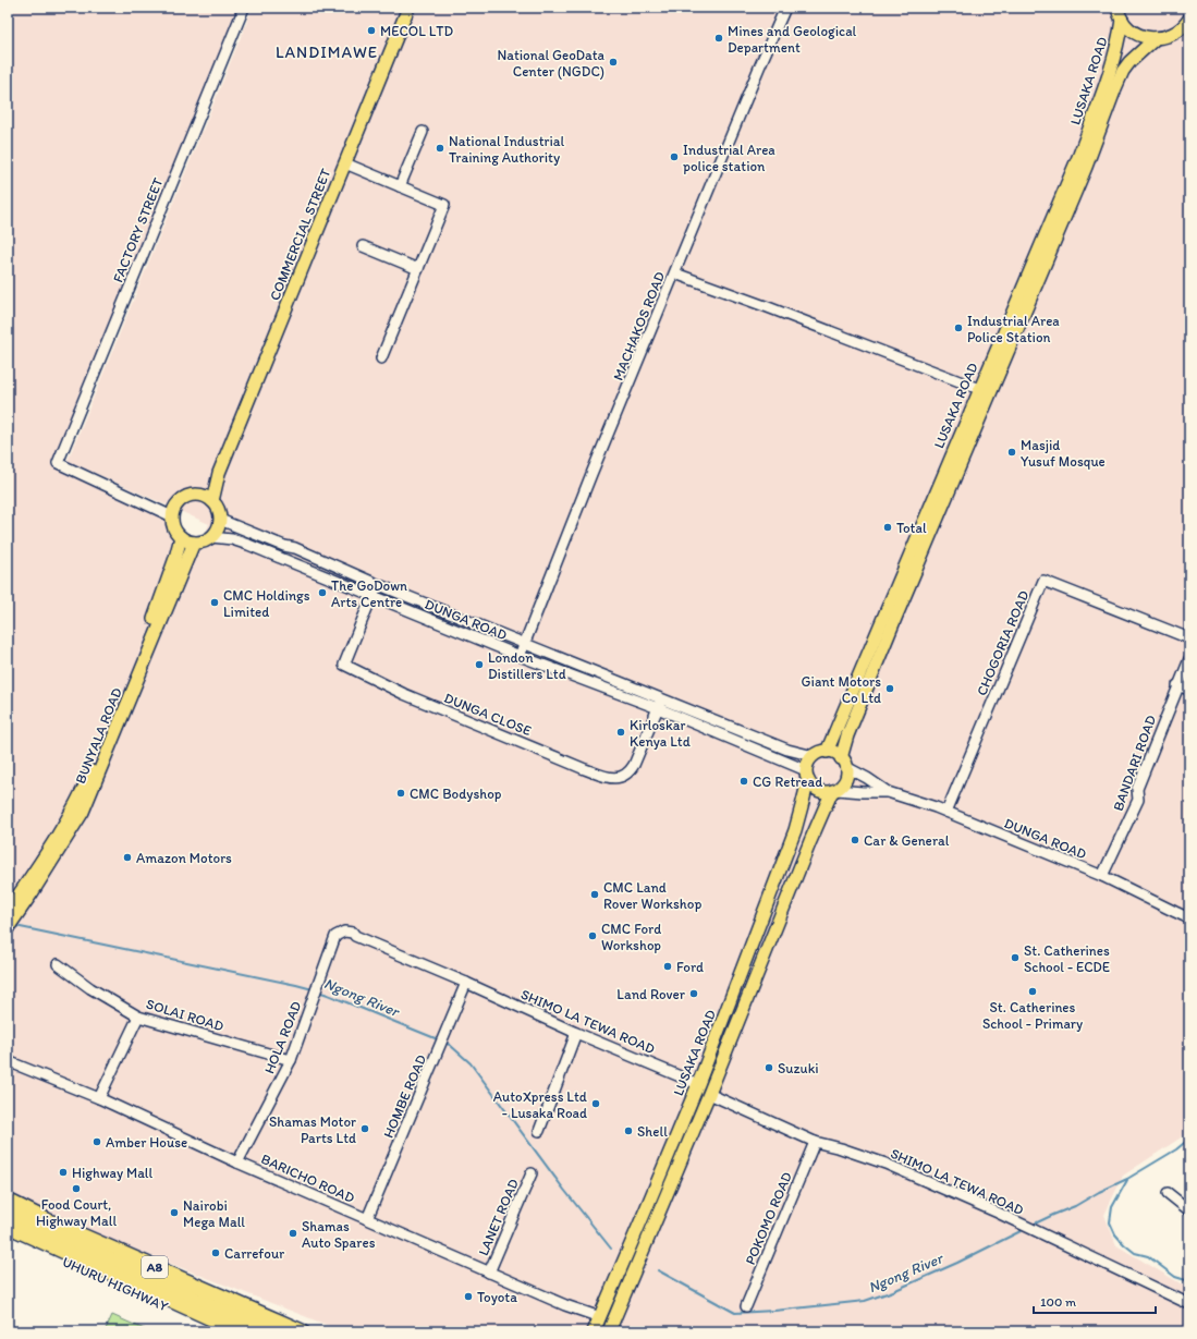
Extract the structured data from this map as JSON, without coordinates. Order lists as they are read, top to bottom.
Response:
{
  "streets": {
    "highway": ["A8", "UHURU HIGHWAY"],
    "main road": ["LUSAKA ROAD", "COMMERCIAL STREET", "BUNYALA ROAD"],
    "street": [
      "FACTORY STREET",
      "MACHAKOS ROAD",
      "DUNGA ROAD",
      "CHOGORIA ROAD",
      "DUNGA CLOSE",
      "BANDARI ROAD",
      "SOLAI ROAD",
      "SHIMO LA TEWA ROAD",
      "HOLA ROAD",
      "HOMBE ROAD",
      "BARICHO ROAD",
      "LANET ROAD",
      "POKOMO ROAD"
    ]
  },
  "crossings": [
    ["LUSAKA ROAD", "DUNGA ROAD"],
    ["LUSAKA ROAD", "SHIMO LA TEWA ROAD"],
    ["LUSAKA ROAD", "BARICHO ROAD"],
    ["FACTORY STREET", "COMMERCIAL STREET"],
    ["FACTORY STREET", "DUNGA ROAD"],
    ["FACTORY STREET", "BUNYALA ROAD"],
    ["COMMERCIAL STREET", "DUNGA ROAD"],
    ["COMMERCIAL STREET", "BUNYALA ROAD"],
    ["MACHAKOS ROAD", "DUNGA ROAD"],
    ["DUNGA ROAD", "CHOGORIA ROAD"],
    ["DUNGA ROAD", "DUNGA CLOSE"],
    ["DUNGA ROAD", "BUNYALA ROAD"],
    ["DUNGA ROAD", "BANDARI ROAD"],
    ["SOLAI ROAD", "HOLA ROAD"],
    ["SHIMO LA TEWA ROAD", "HOLA ROAD"],
    ["SHIMO LA TEWA ROAD", "HOMBE ROAD"],
    ["SHIMO LA TEWA ROAD", "POKOMO ROAD"],
    ["HOLA ROAD", "BARICHO ROAD"],
    ["HOMBE ROAD", "BARICHO ROAD"],
    ["BARICHO ROAD", "LANET ROAD"]
  ],
  "districts": ["LANDIMAWE"],
  "water": ["Ngong River"],
  "places": [
    "MECOL LTD",
    "Mines and Geological Department",
    "National GeoData Center (NGDC)",
    "National Industrial Training Authority",
    "Industrial Area police station",
    "Industrial Area Police Station",
    "Masjid Yusuf Mosque",
    "Total",
    "The GoDown Arts Centre",
    "CMC Holdings Limited",
    "London Distillers Ltd",
    "Giant Motors Co Ltd",
    "Kirloskar Kenya Ltd",
    "CG Retread",
    "CMC Bodyshop",
    "Car & General",
    "Amazon Motors",
    "CMC Land Rover Workshop",
    "CMC Ford Workshop",
    "St. Catherines School - ECDE",
    "Ford",
    "St. Catherines School - Primary",
    "Land Rover",
    "Suzuki",
    "AutoXpress Ltd - Lusaka Road",
    "Shamas Motor Parts Ltd",
    "Shell",
    "Amber House",
    "Highway Mall",
    "Food Court, Highway Mall",
    "Nairobi Mega Mall",
    "Shamas Auto Spares",
    "Carrefour",
    "Toyota"
  ],
  "scale_bar": "100 m"
}
